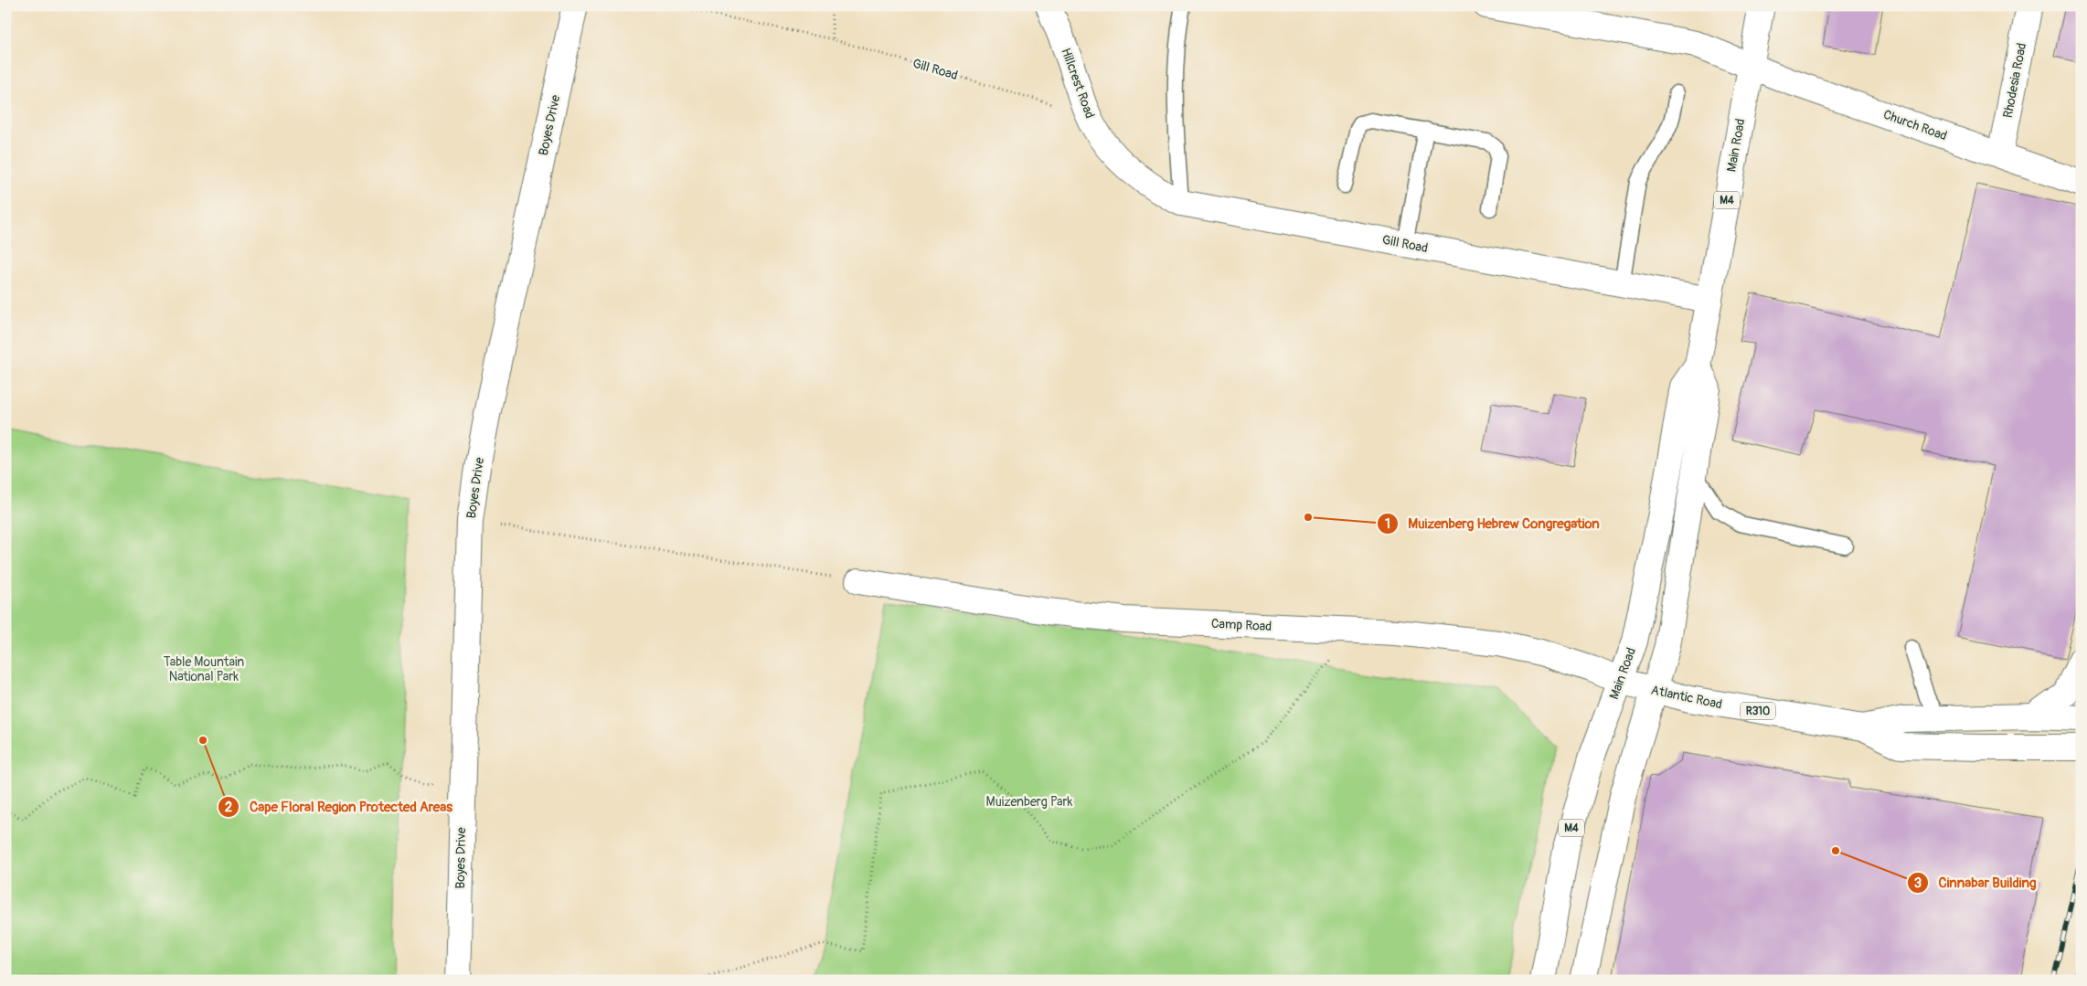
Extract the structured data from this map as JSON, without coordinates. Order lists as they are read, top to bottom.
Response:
{
  "streets": {
    "main road": [
      "Gill Road",
      "Rhodesia Road",
      "Hillcrest Road",
      "Boyes Drive",
      "Church Road",
      "Main Road",
      "M4",
      "Camp Road",
      "Atlantic Road",
      "R310"
    ]
  },
  "crossings": [
    ["Gill Road", "Hillcrest Road"],
    ["Gill Road", "Main Road"],
    ["Rhodesia Road", "Church Road"],
    ["Church Road", "Main Road"],
    ["Main Road", "Camp Road"],
    ["Main Road", "Atlantic Road"],
    ["Camp Road", "Atlantic Road"]
  ],
  "parks": ["Table Mountain National Park", "Muizenberg Park"],
  "places": ["Muizenberg Hebrew Congregation", "Cape Floral Region Protected Areas", "Cinnabar Building"]
}
